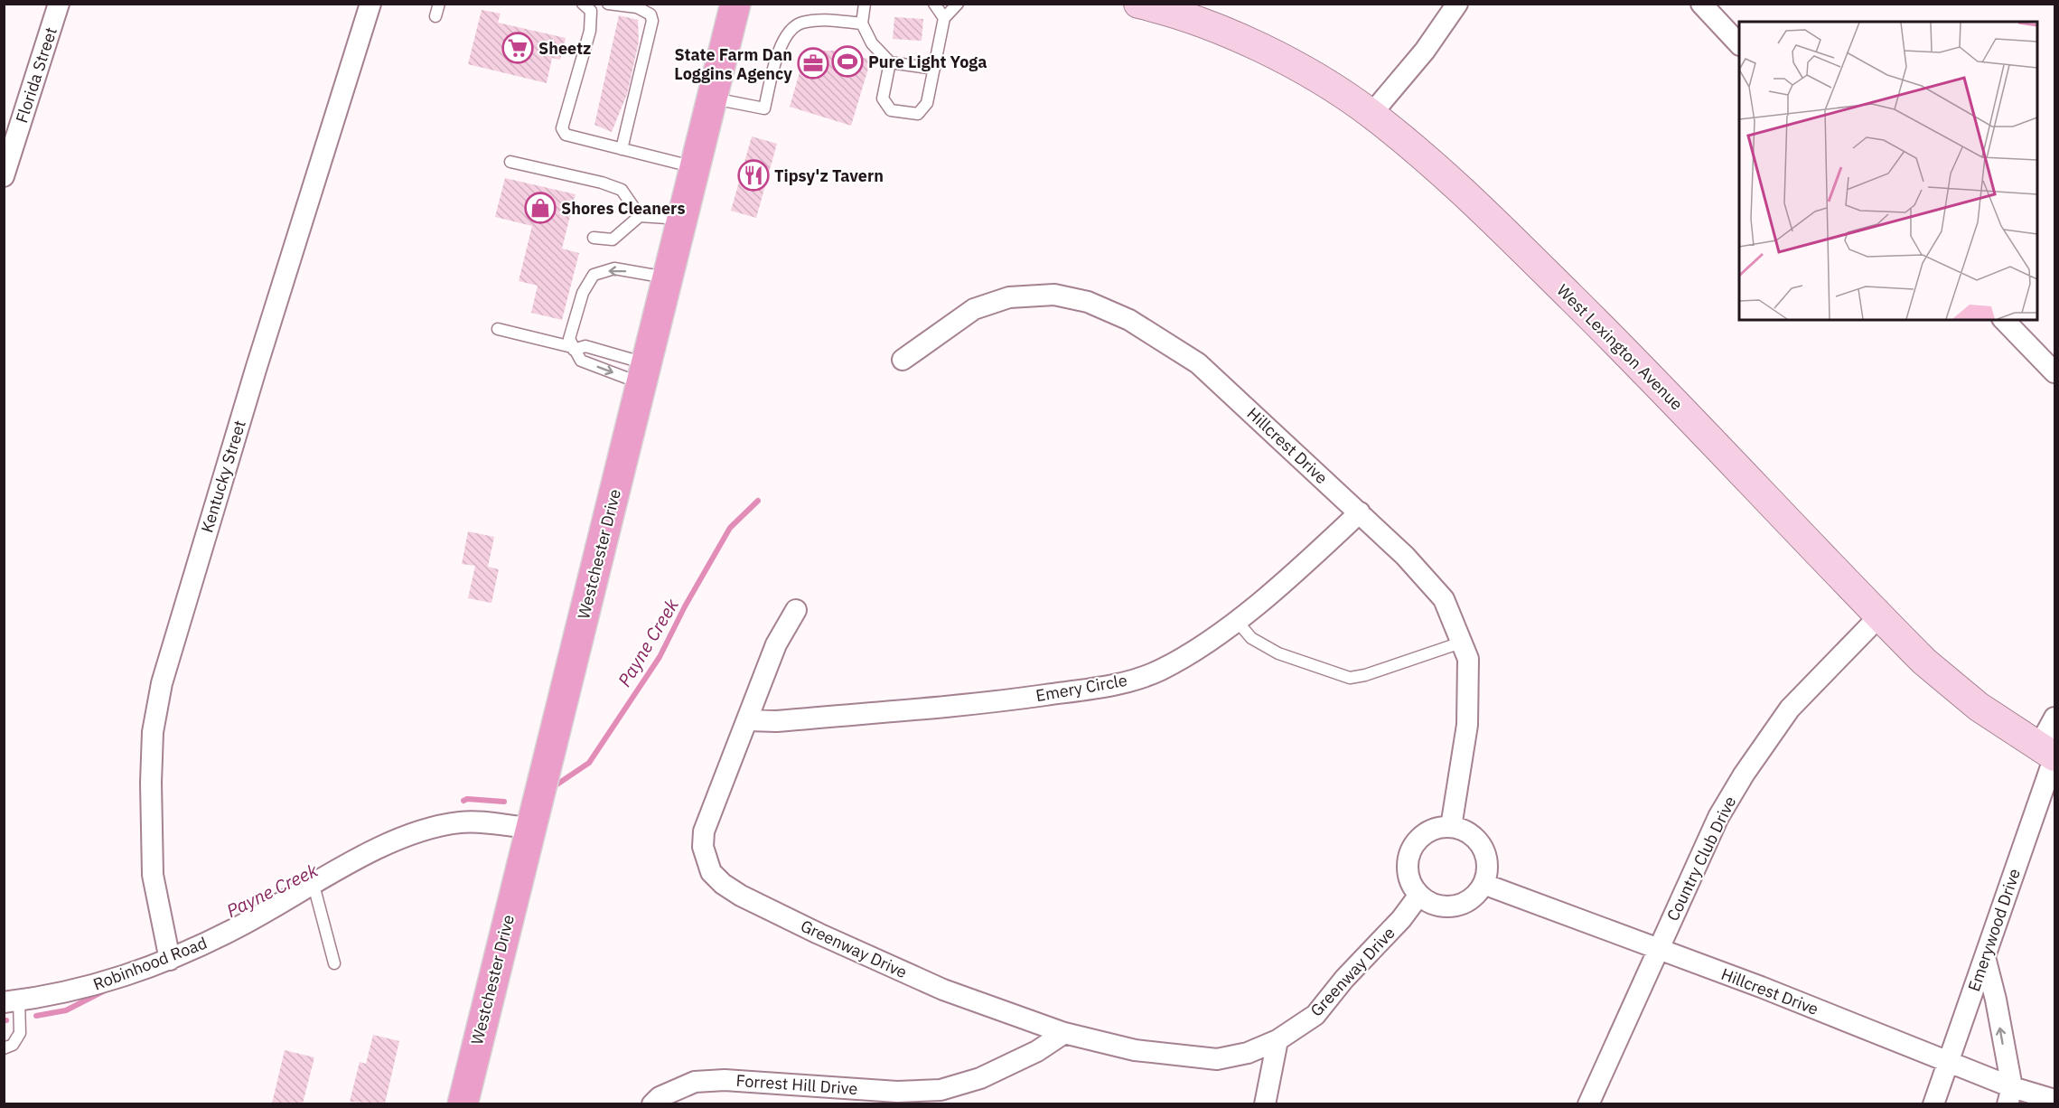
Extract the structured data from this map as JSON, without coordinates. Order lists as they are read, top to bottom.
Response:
{
  "streets": {
    "main road": ["Westchester Drive"],
    "street": [
      "Florida Street",
      "West Lexington Avenue",
      "Hillcrest Drive",
      "Kentucky Street",
      "Emery Circle",
      "Country Club Drive",
      "Emerywood Drive",
      "Greenway Drive",
      "Robinhood Road",
      "Forrest Hill Drive"
    ]
  },
  "crossings": [
    ["West Lexington Avenue", "Country Club Drive"],
    ["West Lexington Avenue", "Emerywood Drive"],
    ["Hillcrest Drive", "Emery Circle"],
    ["Hillcrest Drive", "Country Club Drive"],
    ["Hillcrest Drive", "Emerywood Drive"],
    ["Hillcrest Drive", "Greenway Drive"],
    ["Kentucky Street", "Robinhood Road"],
    ["Westchester Drive", "Robinhood Road"],
    ["Emery Circle", "Greenway Drive"],
    ["Greenway Drive", "Forrest Hill Drive"]
  ],
  "water": ["Payne Creek"],
  "places": {
    "supermarket": ["Sheetz"],
    "sports": ["Pure Light Yoga"],
    "office": ["State Farm Dan Loggins Agency"],
    "restaurant": ["Tipsy'z Tavern"],
    "shop": ["Shores Cleaners"]
  }
}
